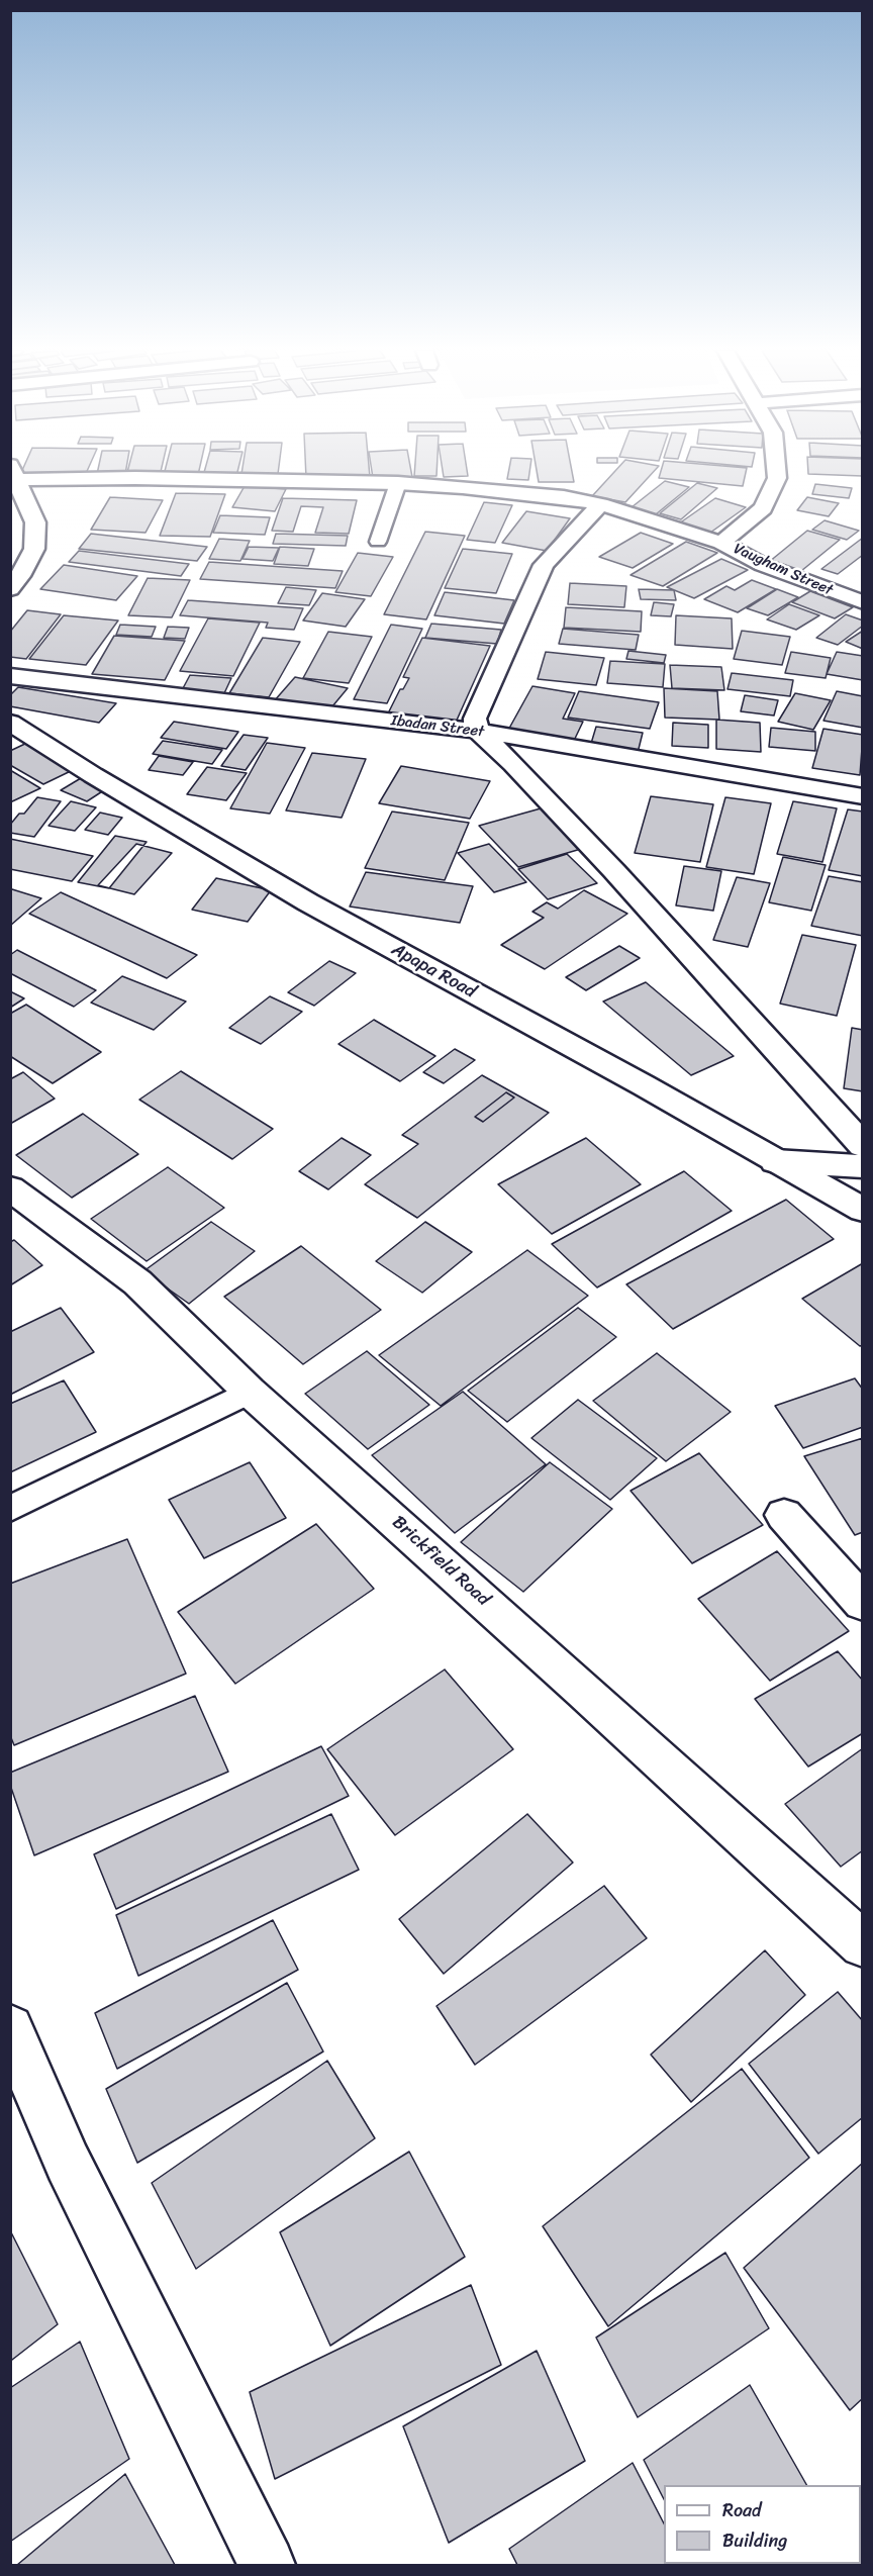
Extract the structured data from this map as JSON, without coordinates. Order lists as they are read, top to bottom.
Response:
{
  "streets": {
    "street": [
      "Vaugham Street",
      "Ibadan Street",
      "Apapa Road",
      "Brickfield Road"
    ]
  },
  "legend": ["Road", "Building"]
}
